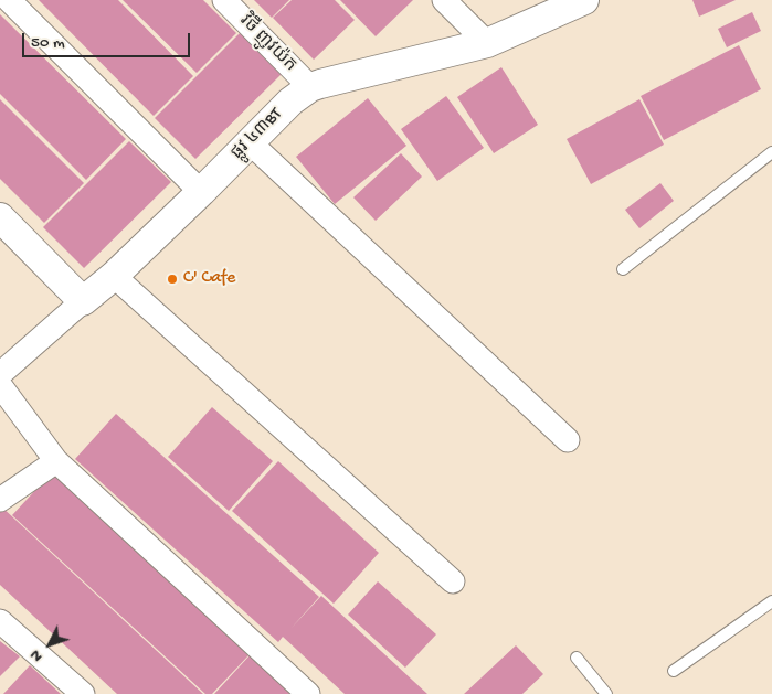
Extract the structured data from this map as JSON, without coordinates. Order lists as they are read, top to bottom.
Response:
{
  "streets": {
    "street": ["វិថី ញូវយ៉ក", "ផ្លូវ ៤៣BT"]
  },
  "crossings": [
    ["វិថី ញូវយ៉ក", "ផ្លូវ ៤៣BT"]
  ],
  "places": ["C' Cafe"],
  "scale_bar": "50 m",
  "north": "bottom left"
}
